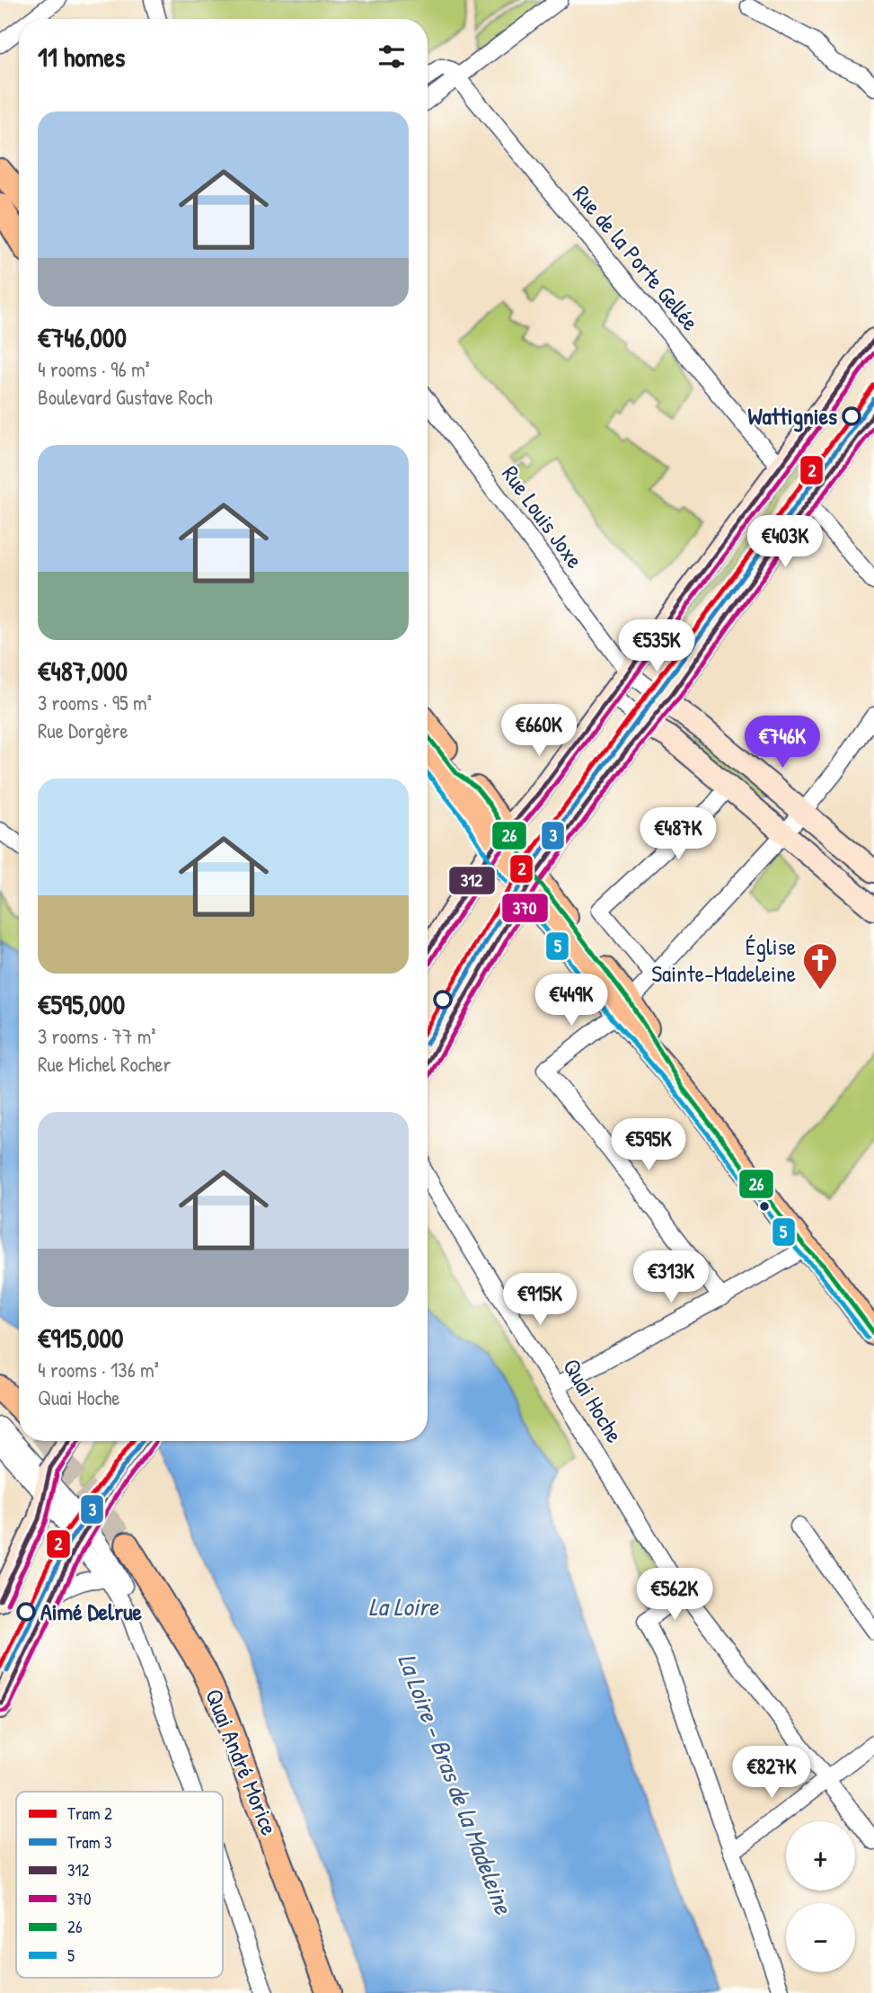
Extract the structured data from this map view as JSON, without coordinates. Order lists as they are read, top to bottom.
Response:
{
  "streets": {
    "main road": ["Quai André Morice"],
    "street": ["Rue de la Porte Gellée", "Rue Louis Joxe", "Quai Hoche"]
  },
  "water": ["La Loire", "La Loire - Bras de la Madeleine"],
  "places": {
    "other": ["Wattignies", "Aimé Delrue"],
    "church": ["Église Sainte-Madeleine"]
  },
  "lines": [
    "transit line 312",
    "transit line 370",
    "tram line 2",
    "tram line 3",
    "transit line 26",
    "transit line 5"
  ],
  "legend": [
    "Tram 2",
    "Tram 3",
    "312",
    "370",
    "26",
    "5"
  ],
  "page": {
    "heading": "11 homes",
    "list": [
      {
        "name": "€746,000",
        "note": "4 rooms · 96 m² · Boulevard Gustave Roch"
      },
      {
        "name": "€487,000",
        "note": "3 rooms · 95 m² · Rue Dorgère"
      },
      {
        "name": "€595,000",
        "note": "3 rooms · 77 m² · Rue Michel Rocher"
      },
      {
        "name": "€915,000",
        "note": "4 rooms · 136 m² · Quai Hoche"
      }
    ],
    "price": [
      "€403K",
      "€535K",
      "€660K",
      "€746K",
      "€487K",
      "€449K",
      "€595K",
      "€313K",
      "€915K",
      "€562K",
      "€827K"
    ],
    "map_buttons": ["+", "−"]
  }
}
